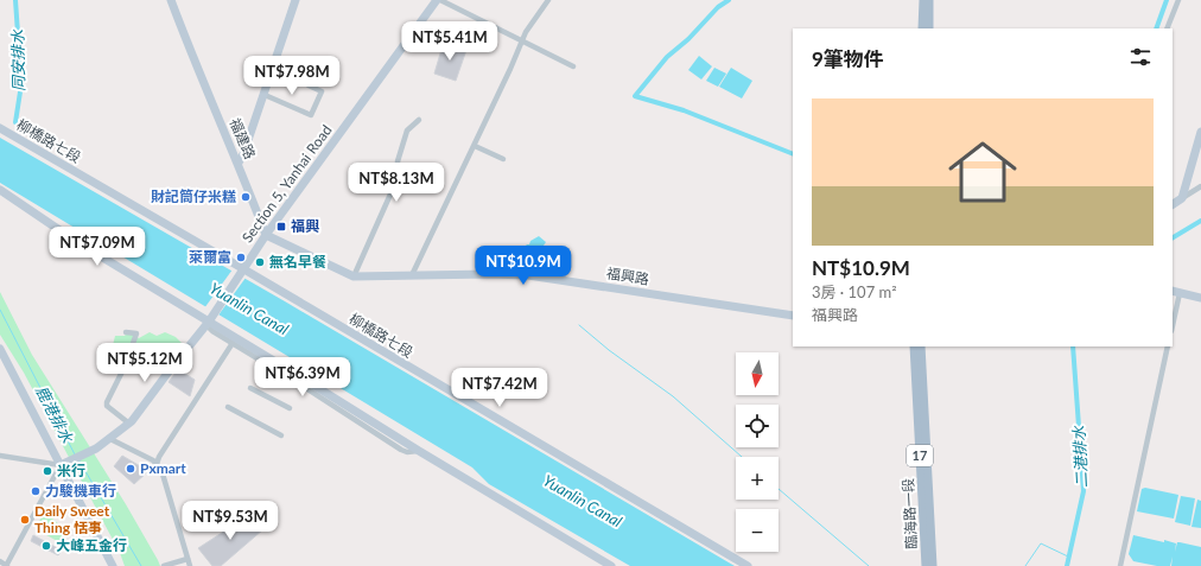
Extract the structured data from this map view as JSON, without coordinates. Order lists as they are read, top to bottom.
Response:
{
  "streets": {
    "main road": ["17", "臨海路一段"],
    "street": [
      "福建路",
      "柳橋路七段",
      "Section 5, Yanhai Road",
      "福興路"
    ]
  },
  "crossings": [
    ["福建路", "Section 5, Yanhai Road"],
    ["福建路", "福興路"],
    ["柳橋路七段", "Section 5, Yanhai Road"],
    ["Section 5, Yanhai Road", "福興路"]
  ],
  "water": [
    "同安排水",
    "Yuanlin Canal",
    "鹿港排水",
    "二港排水"
  ],
  "places": {
    "other": [
      "財記筒仔米糕",
      "萊爾富",
      "無名早餐",
      "Pxmart",
      "米行",
      "力駿機車行",
      "Daily Sweet Thing 恬事",
      "大峰五金行"
    ],
    "transit": ["福興"]
  },
  "north": "bottom",
  "page": {
    "price": [
      "NT$5.41M",
      "NT$7.98M",
      "NT$8.13M",
      "NT$7.09M",
      "NT$10.9M",
      "NT$5.12M",
      "NT$6.39M",
      "NT$7.42M",
      "NT$9.53M"
    ],
    "heading": "9筆物件",
    "list": [
      {
        "name": "NT$10.9M",
        "note": "3房 · 107 m² · 福興路"
      }
    ],
    "map_buttons": ["+", "−"]
  }
}
